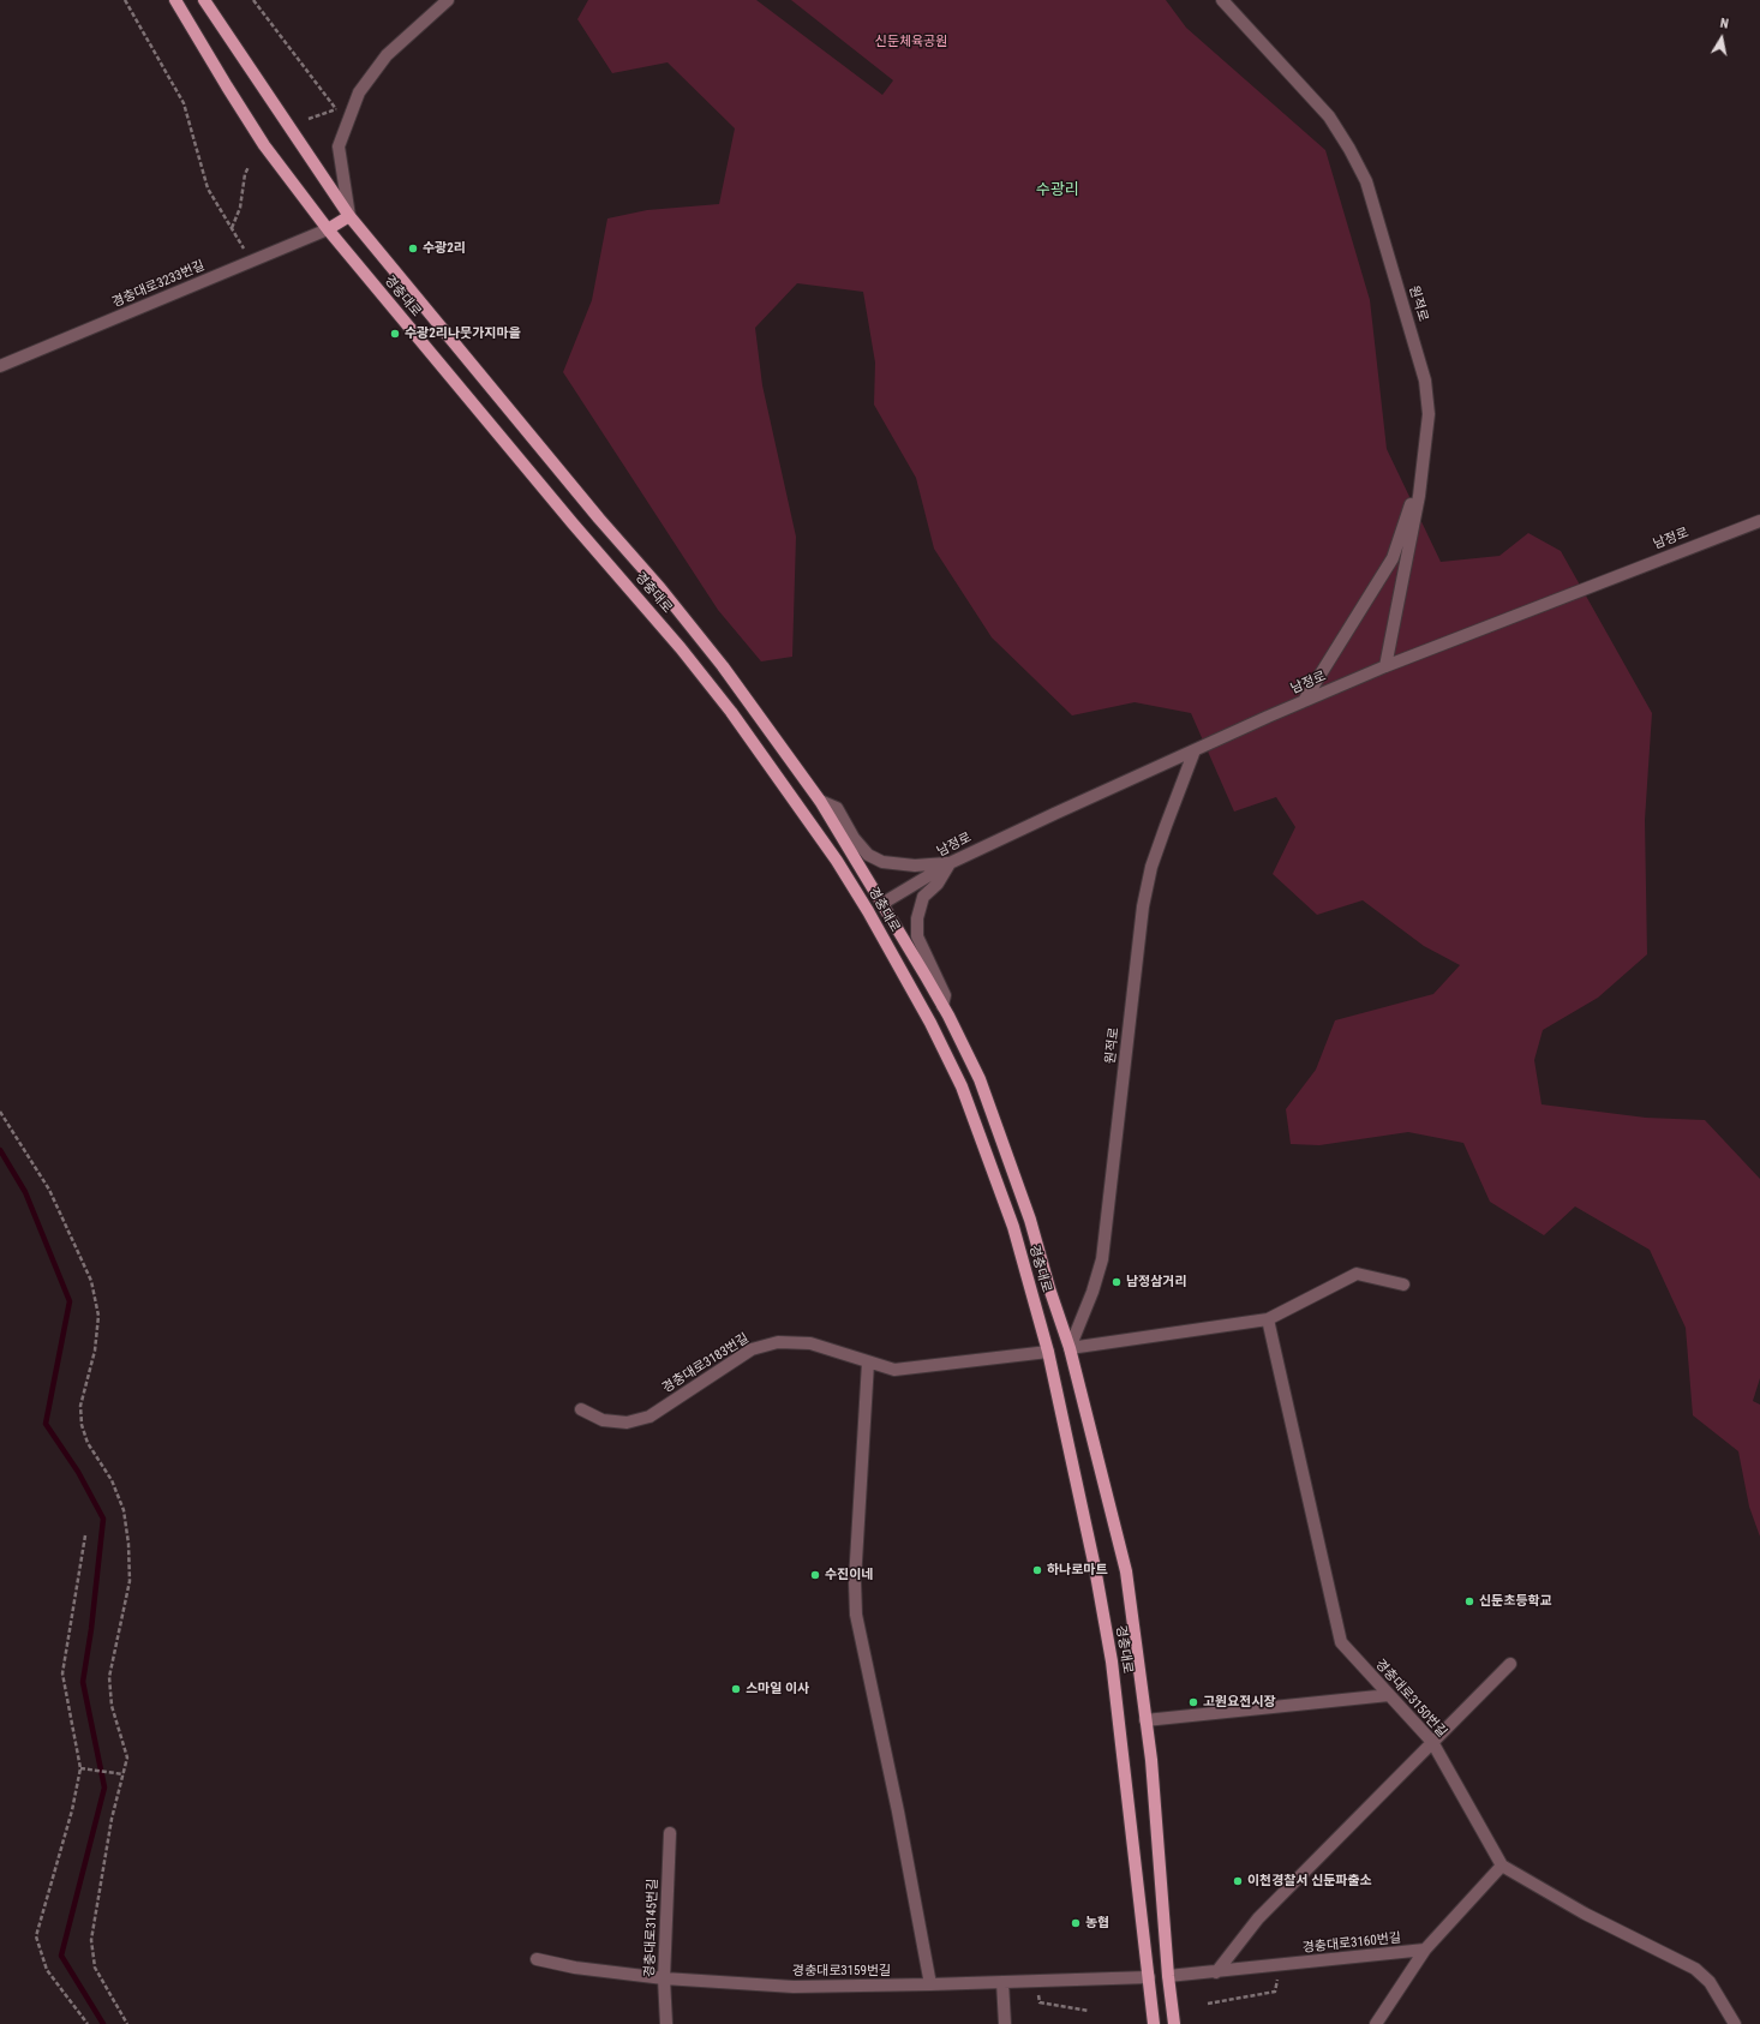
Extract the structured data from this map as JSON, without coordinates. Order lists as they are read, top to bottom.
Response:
{
  "streets": {
    "main road": ["경충대로"],
    "street": [
      "경충대로3233번길",
      "원적로",
      "남정로",
      "경충대로3183번길",
      "경충대로3150번길",
      "경충대로3145번길",
      "경충대로3160번길",
      "경충대로3159번길"
    ]
  },
  "crossings": [
    ["경충대로3233번길", "경충대로"],
    ["경충대로", "원적로"],
    ["경충대로", "남정로"],
    ["경충대로", "경충대로3183번길"],
    ["경충대로", "경충대로3160번길"],
    ["경충대로", "경충대로3159번길"],
    ["원적로", "남정로"],
    ["경충대로3145번길", "경충대로3159번길"]
  ],
  "districts": ["수광리"],
  "parks": ["신둔체육공원"],
  "places": [
    "수광2리",
    "수광2리나뭇가지마을",
    "남정삼거리",
    "하나로마트",
    "수진이네",
    "신둔초등학교",
    "스마일 이사",
    "고원요전시장",
    "이천경찰서 신둔파출소",
    "농협"
  ],
  "north": "top"
}
